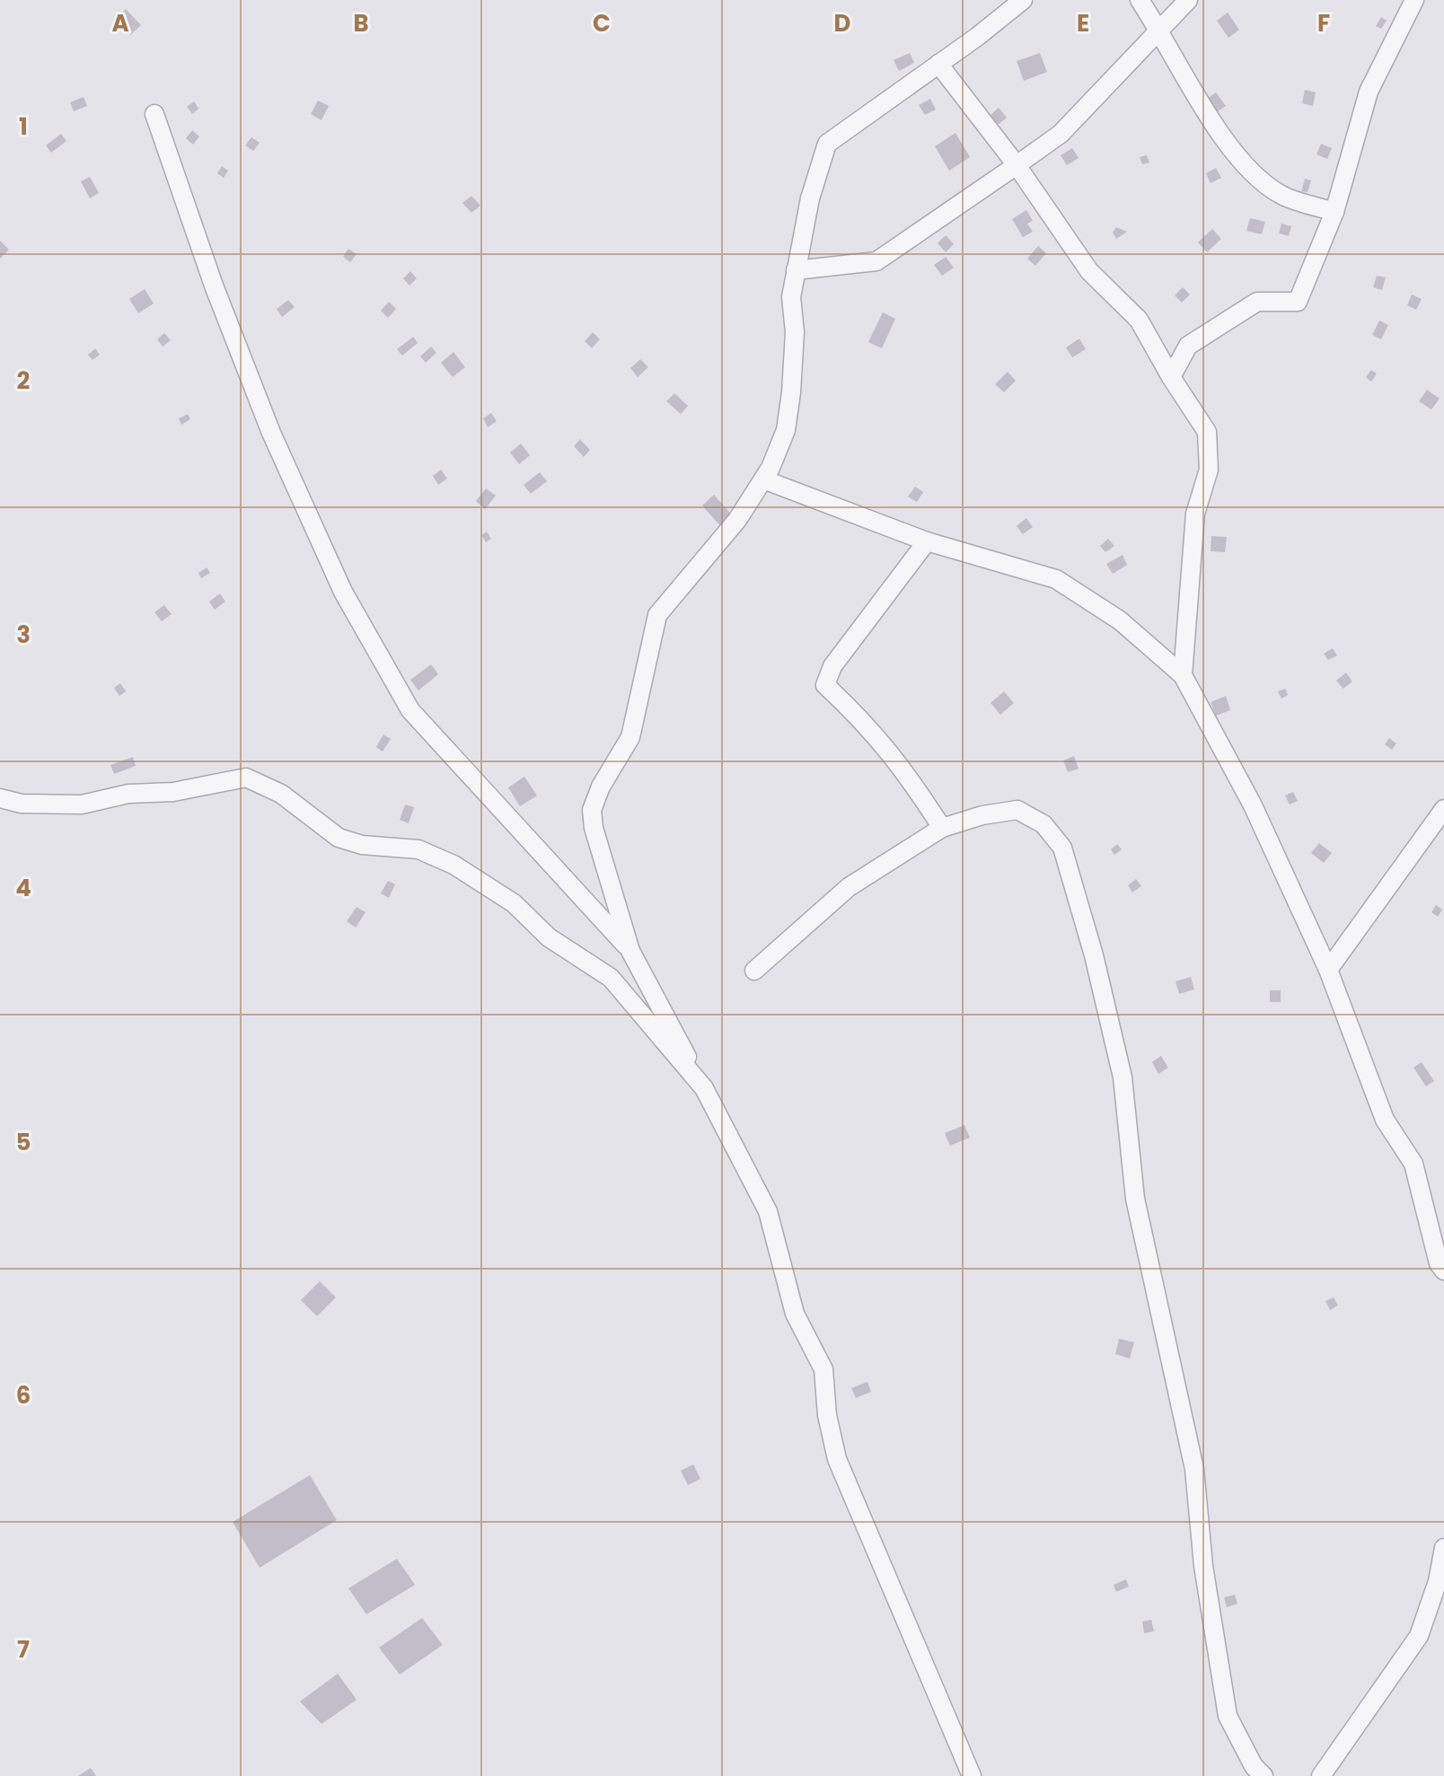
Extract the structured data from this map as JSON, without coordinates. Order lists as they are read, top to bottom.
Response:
{
  "grid": {
    "columns": [
      "A",
      "B",
      "C",
      "D",
      "E",
      "F"
    ],
    "rows": [
      "1",
      "2",
      "3",
      "4",
      "5",
      "6",
      "7"
    ]
  }
}
